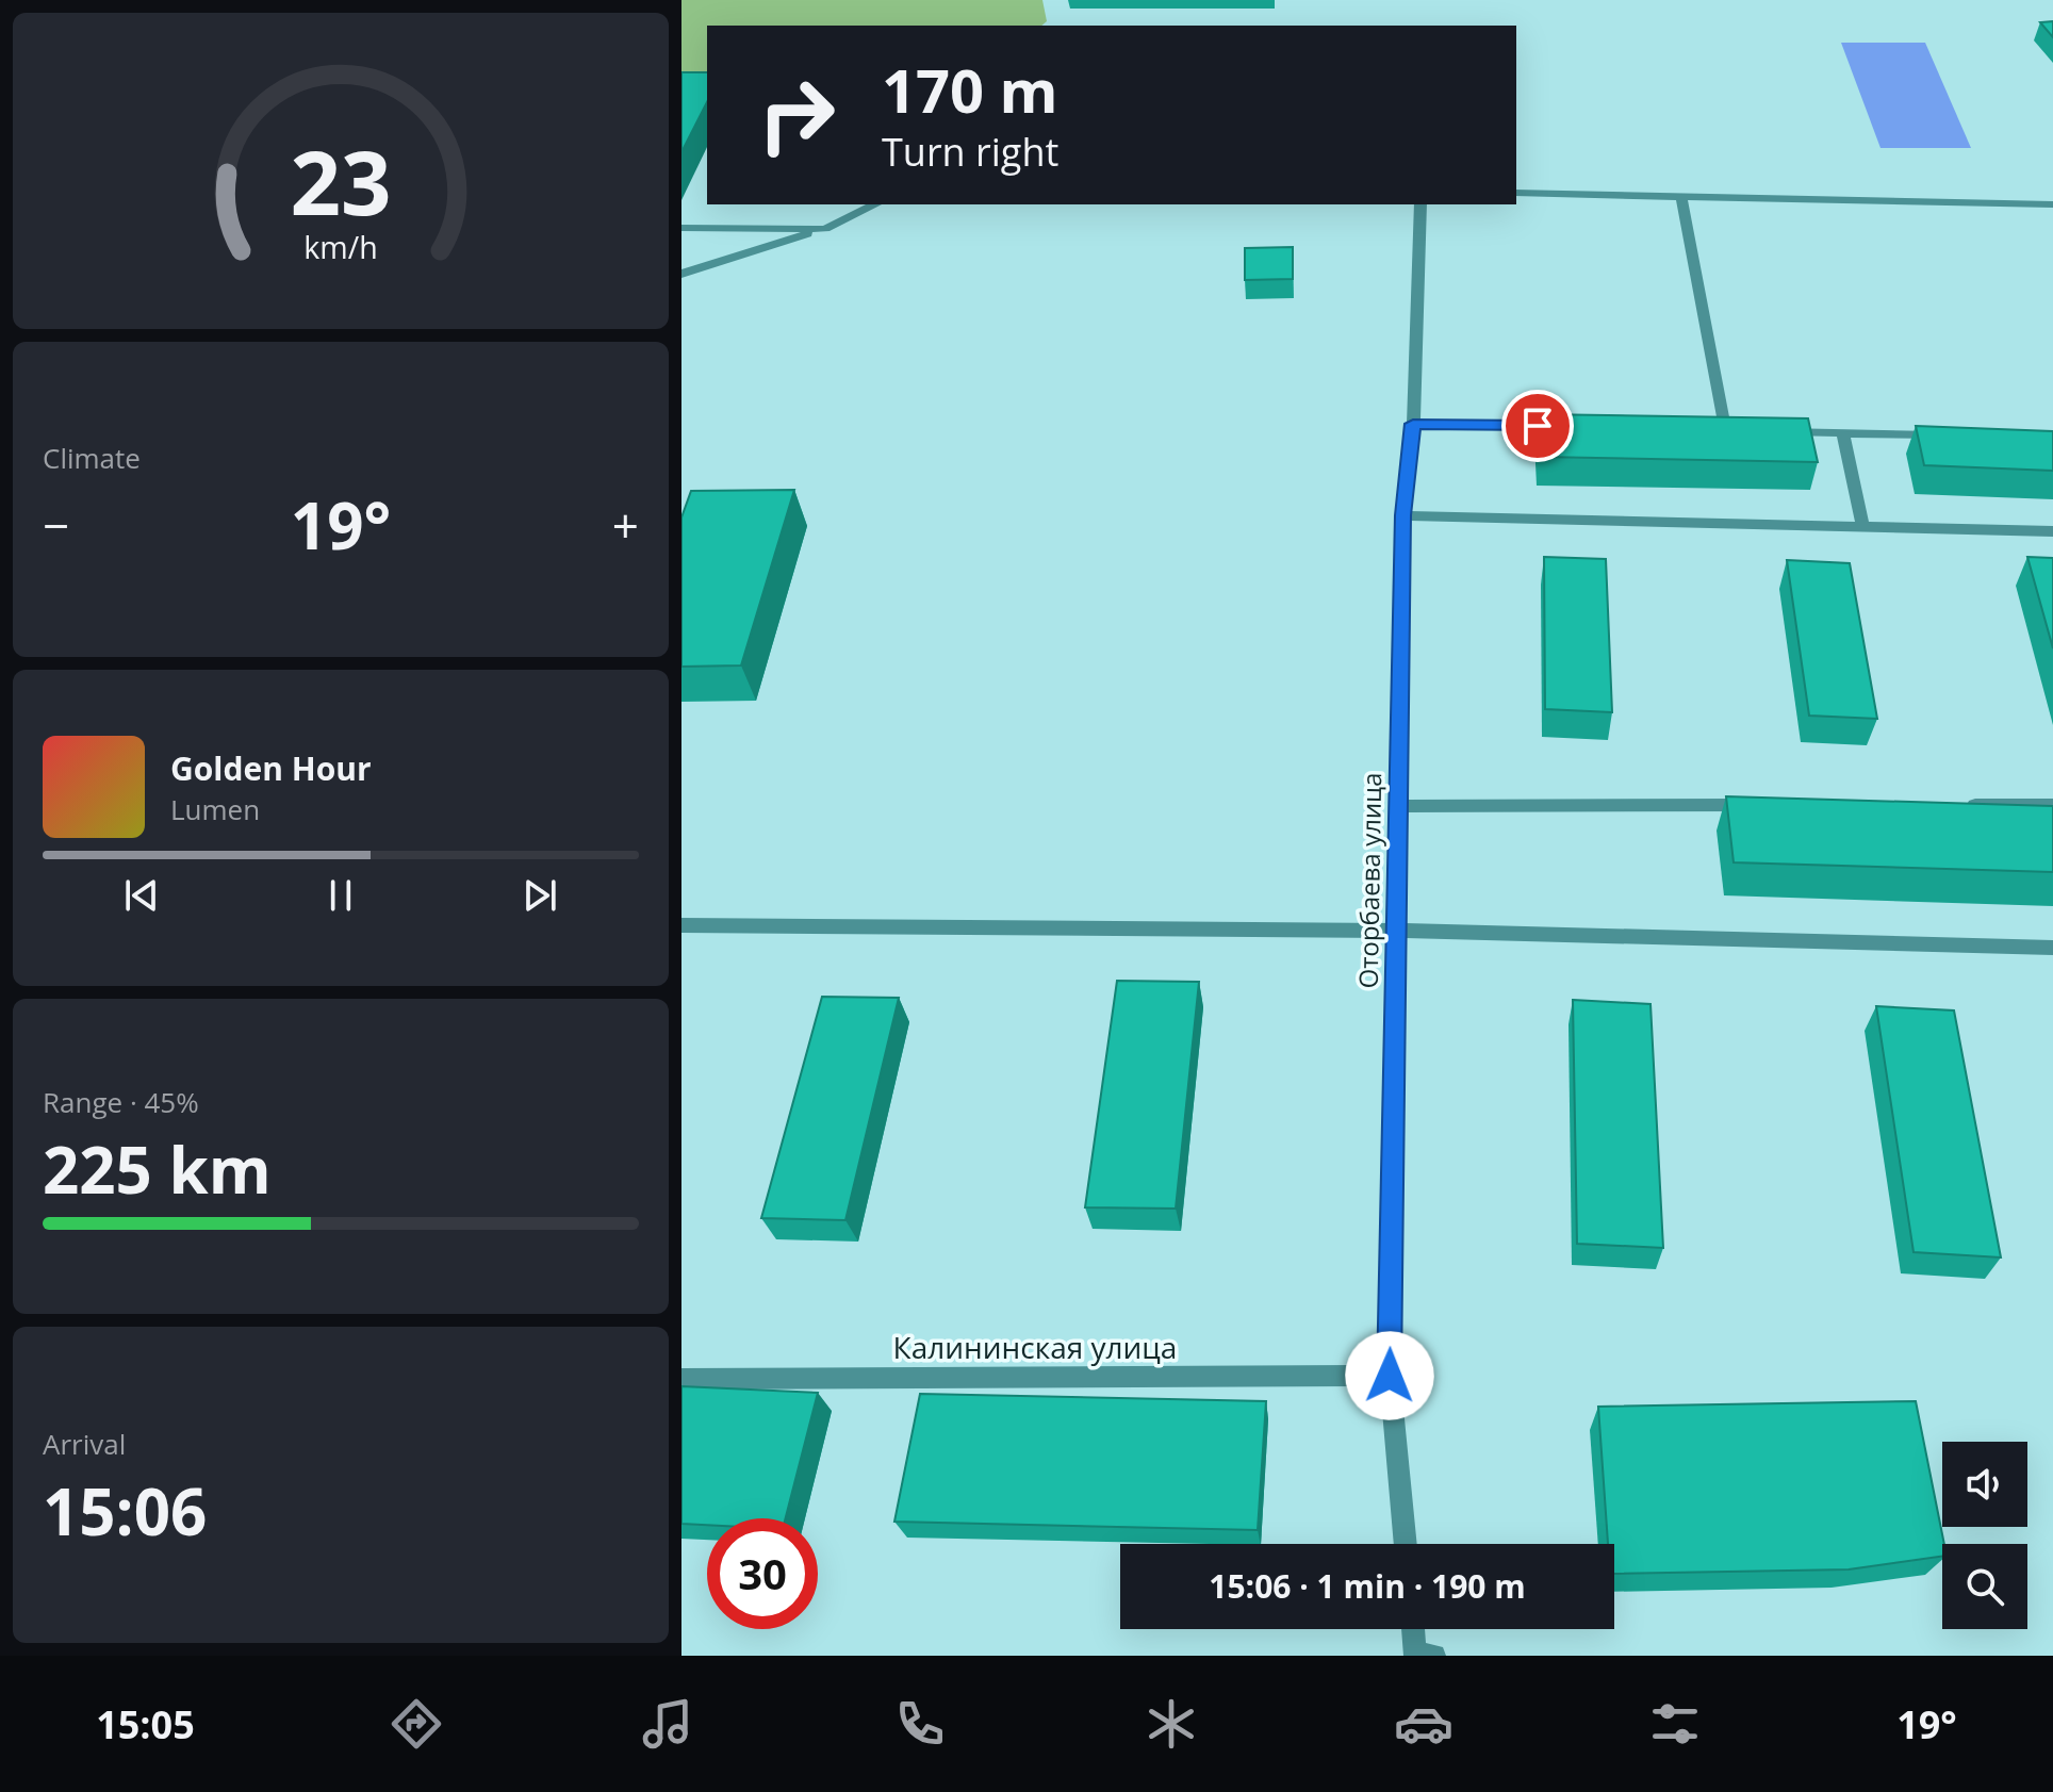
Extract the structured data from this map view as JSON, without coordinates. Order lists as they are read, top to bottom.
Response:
{
  "streets": {
    "street": ["Оторбаева улица", "Калининская улица"]
  },
  "crossings": [
    ["Оторбаева улица", "Калининская улица"]
  ],
  "page": {
    "turn": ["170 m", "Turn right"],
    "tile": [
      "Climate",
      ["Range · 45%", "225 km"],
      ["Arrival", "15:06"]
    ],
    "heat": ["−", "19°", "+"],
    "song": ["Golden Hour", "Lumen"],
    "limit": "30",
    "trip": "15:06 · 1 min · 190 m",
    "tabs": ["15:05", "19°"],
    "gauge": ["23", "km/h"]
  }
}
